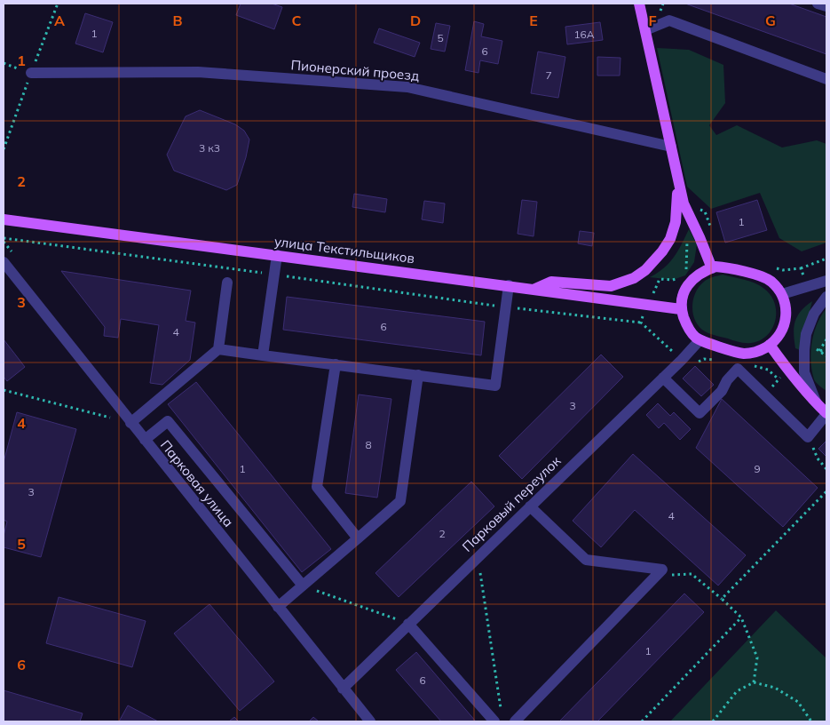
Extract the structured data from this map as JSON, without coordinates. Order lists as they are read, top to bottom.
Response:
{
  "streets": {
    "main road": ["улица Текстильщиков"],
    "street": ["Пионерский проезд", "Парковая улица", "Парковый переулок"]
  },
  "crossings": [
    ["улица Текстильщиков", "Парковый переулок"],
    ["Парковая улица", "Парковый переулок"]
  ],
  "house_numbers": [
    "1",
    "16А",
    "5",
    "6",
    "7",
    "3 к3",
    "1",
    "6",
    "4",
    "3",
    "8",
    "1",
    "9",
    "3",
    "4",
    "2",
    "1",
    "6"
  ],
  "grid": {
    "columns": [
      "A",
      "B",
      "C",
      "D",
      "E",
      "F",
      "G"
    ],
    "rows": [
      "1",
      "2",
      "3",
      "4",
      "5",
      "6"
    ]
  }
}
